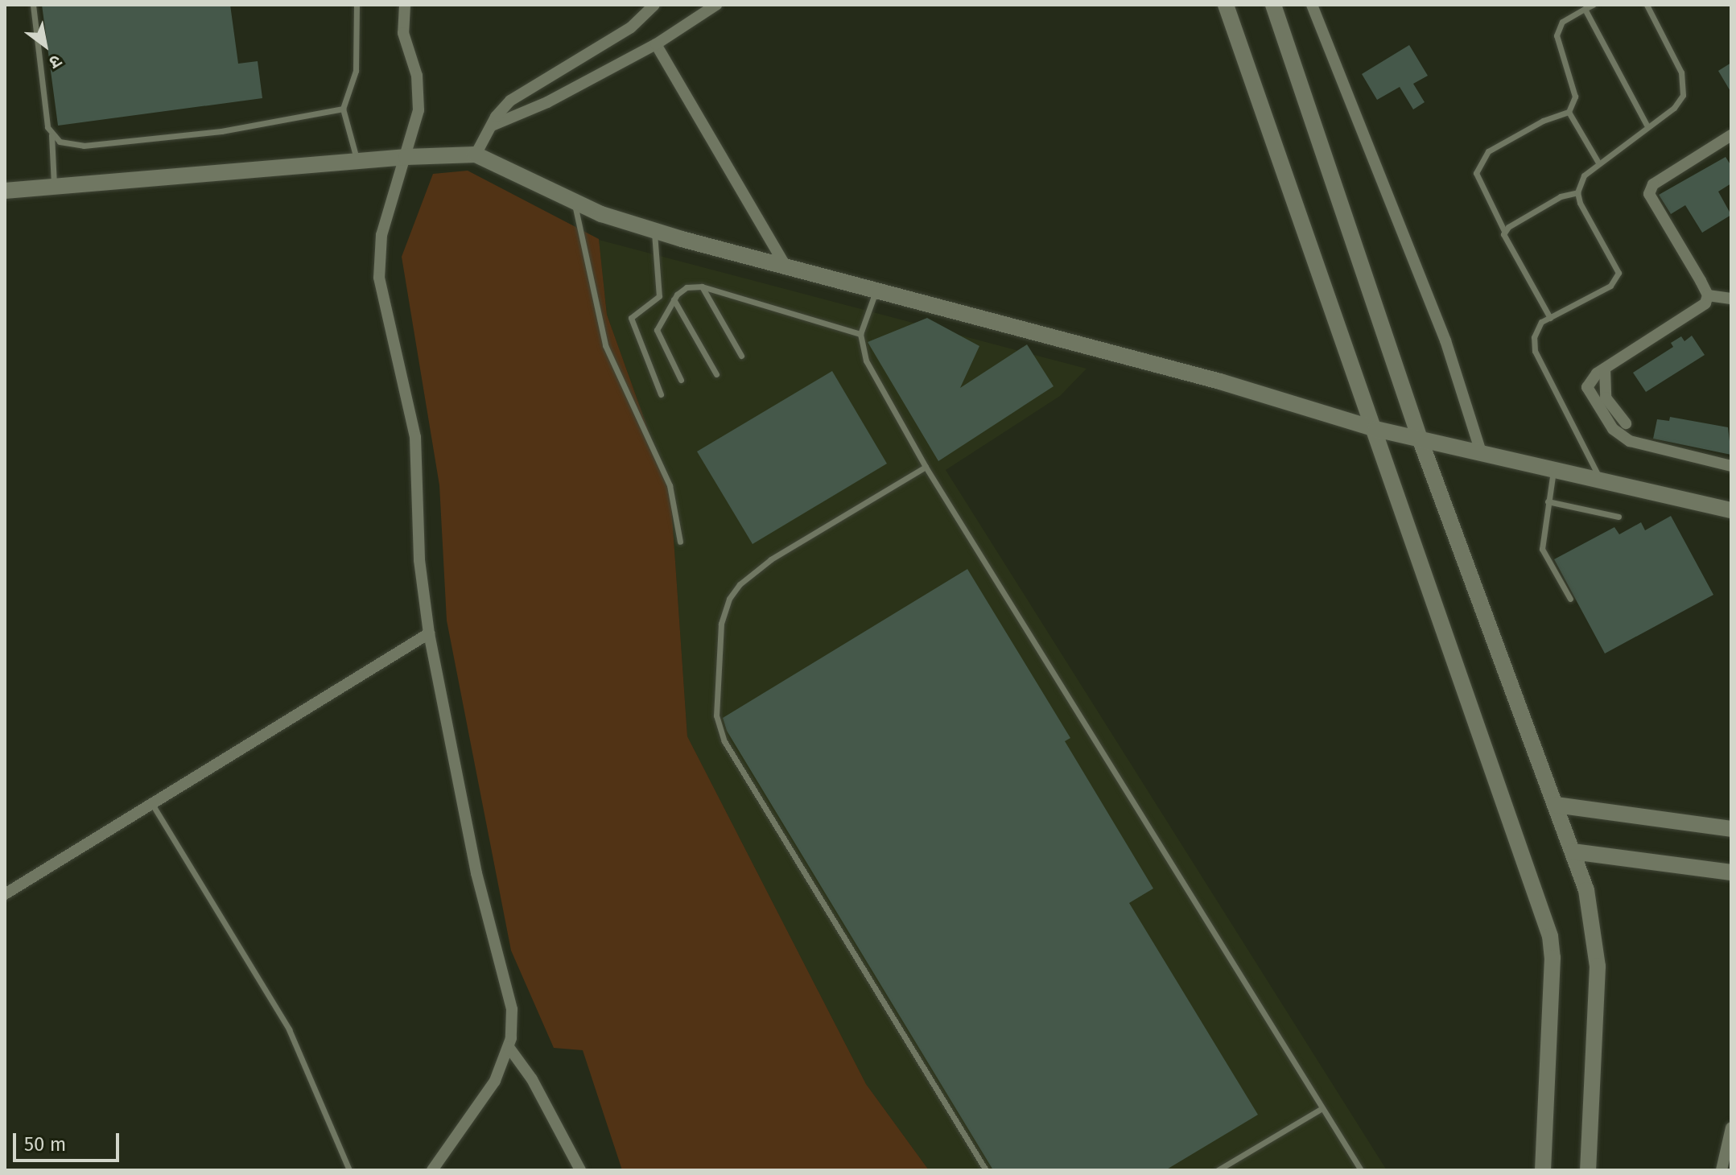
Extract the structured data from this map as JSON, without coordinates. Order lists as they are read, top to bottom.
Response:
{
  "scale_bar": "50 m",
  "north": "bottom right"
}
